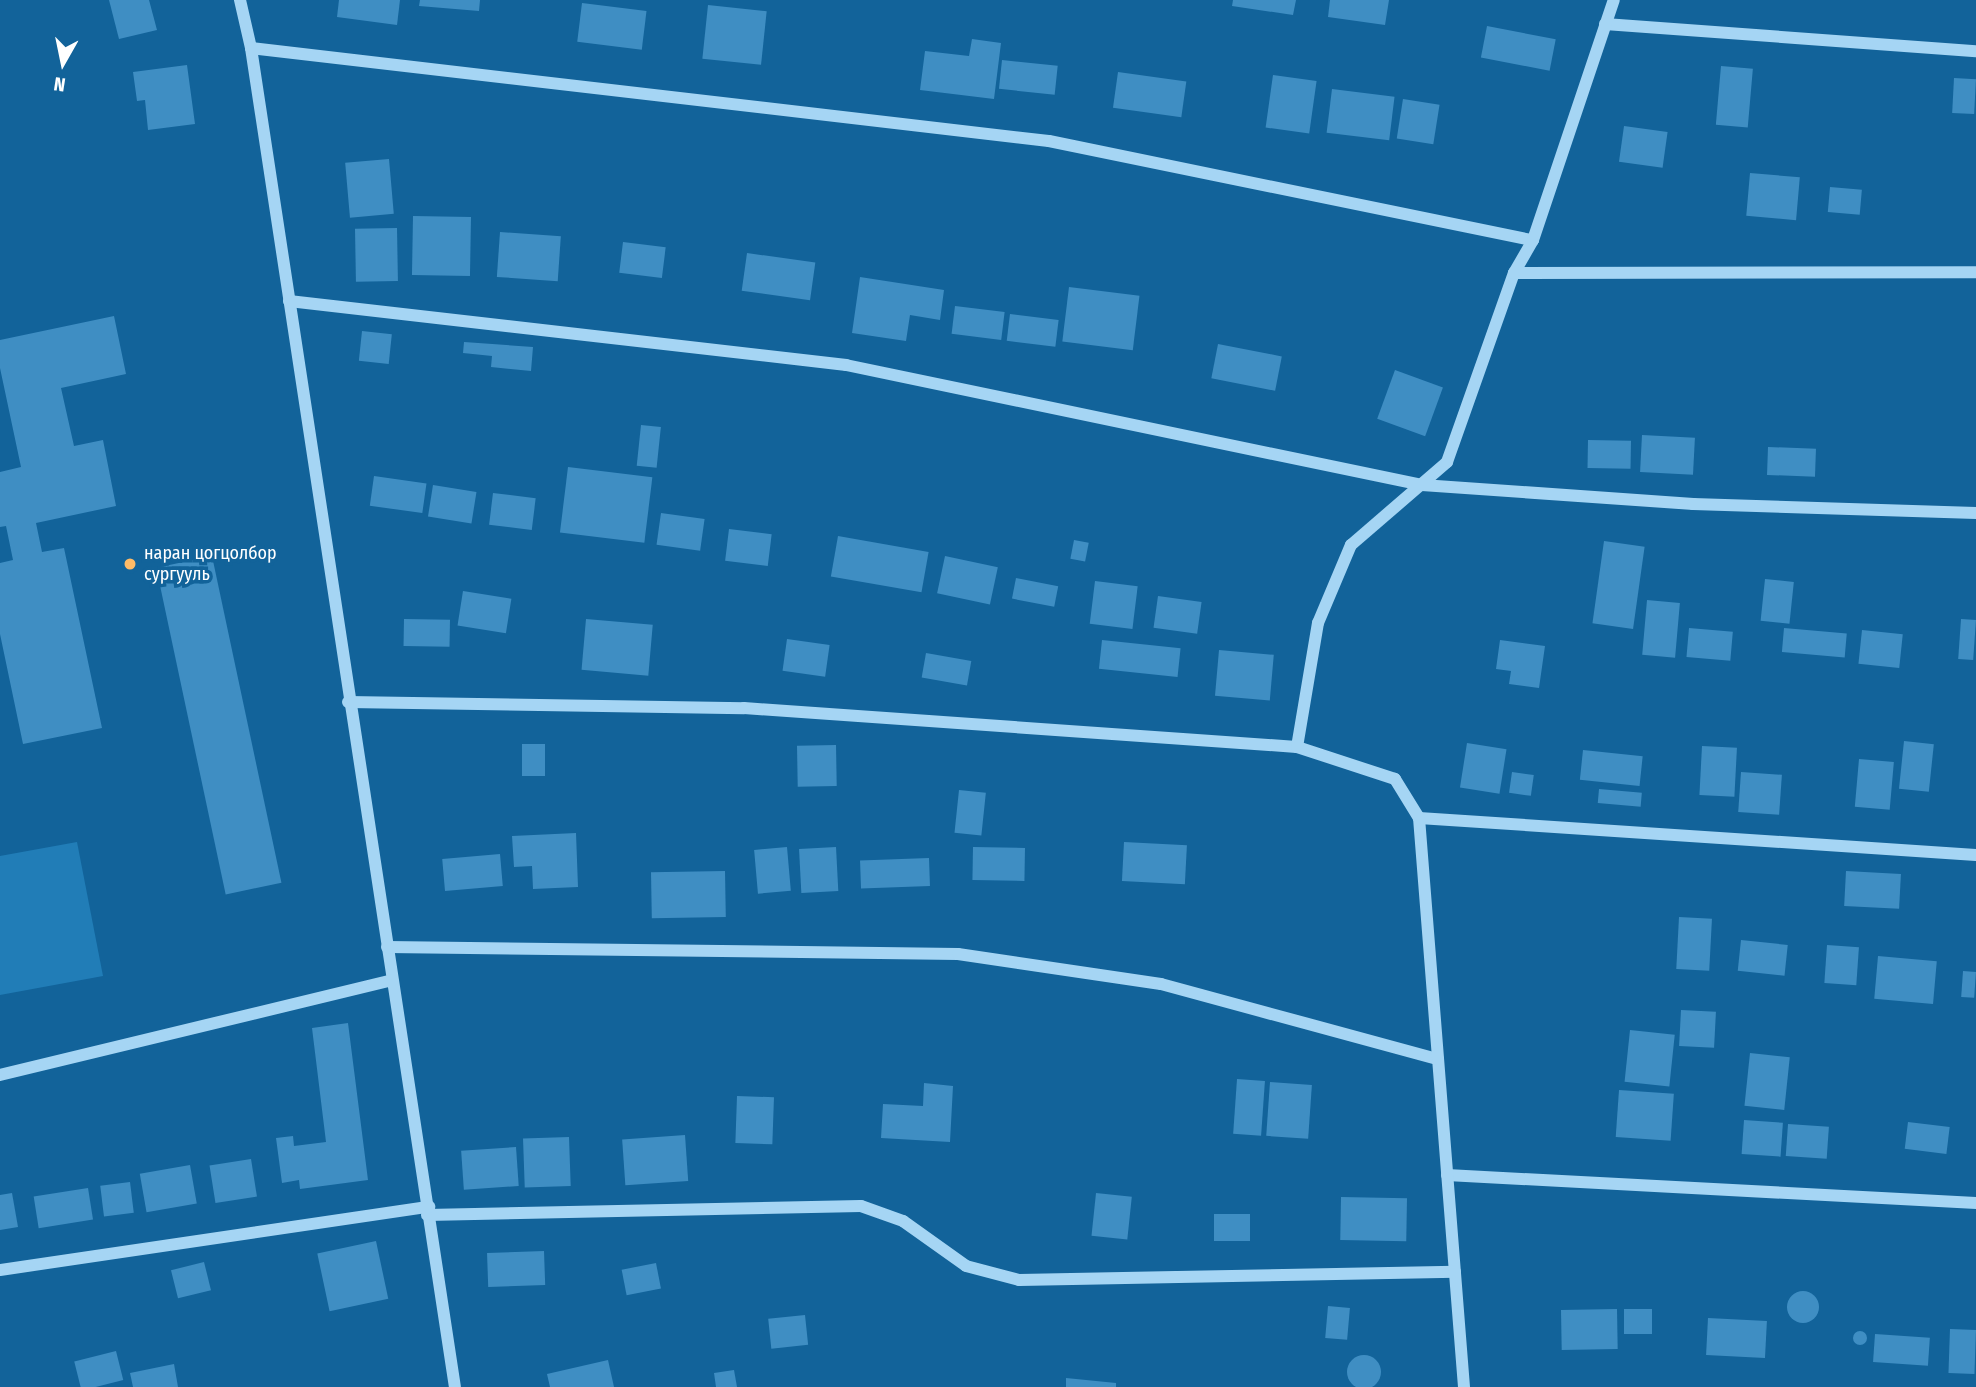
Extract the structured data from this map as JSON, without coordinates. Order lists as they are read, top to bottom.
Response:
{
  "places": ["наран цогцолбор сургууль"],
  "north": "bottom"
}
